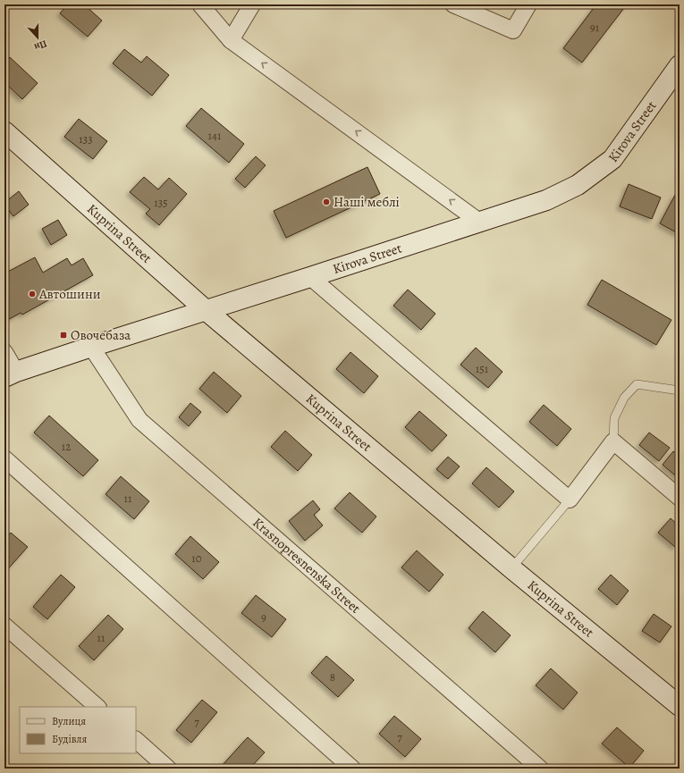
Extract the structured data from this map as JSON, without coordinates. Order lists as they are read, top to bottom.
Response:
{
  "streets": {
    "main road": ["Kirova Street", "Kuprina Street"],
    "street": ["Krasnopresnenska Street"]
  },
  "crossings": [
    ["Kirova Street", "Kuprina Street"],
    ["Kirova Street", "Krasnopresnenska Street"]
  ],
  "places": {
    "other": ["Наші меблі", "Автошини"],
    "transit": ["Овочебаза"]
  },
  "house_numbers": [
    "91",
    "141",
    "133",
    "135",
    "151",
    "12",
    "11",
    "10",
    "9",
    "11",
    "8",
    "7",
    "7"
  ],
  "legend": ["Вулиця", "Будівля"],
  "north": "bottom"
}
